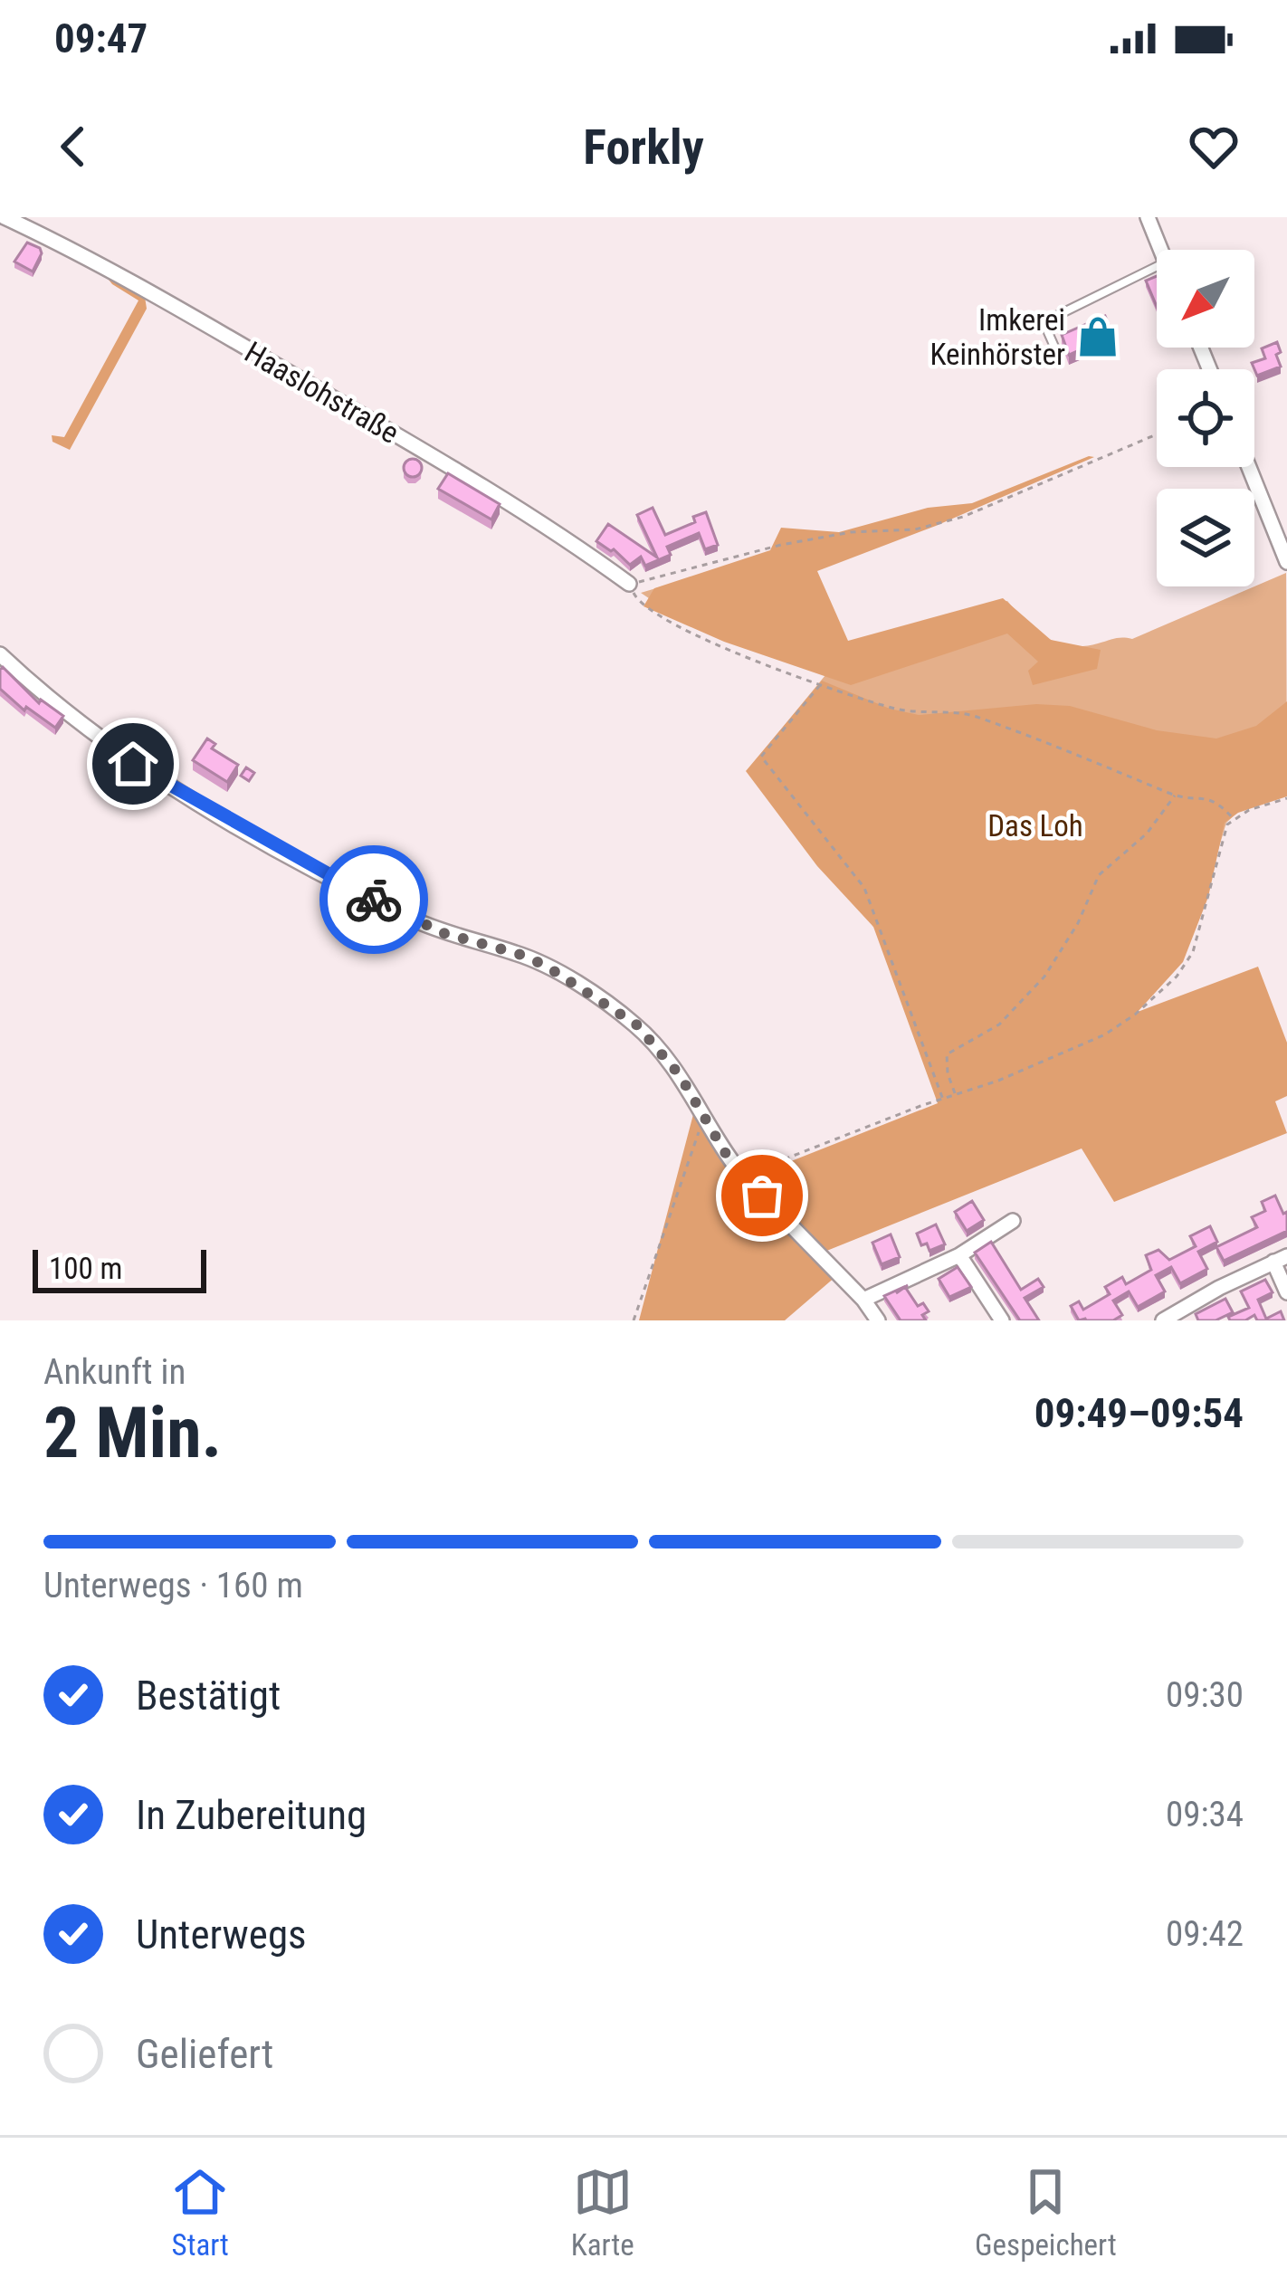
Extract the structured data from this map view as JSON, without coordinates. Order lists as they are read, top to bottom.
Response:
{
  "streets": {
    "street": ["Haaslohstraße"]
  },
  "parks": ["Das Loh"],
  "places": {
    "shop": ["Imkerei Keinhörster"]
  },
  "scale_bar": "100 m",
  "north": "bottom left",
  "page": {
    "status": "09:47",
    "header": "Forkly",
    "scale": "100 m",
    "heading": ["2 Min.", "Ankunft in", "09:49–09:54"],
    "bar": "Unterwegs · 160 m",
    "list": [
      ["Bestätigt", "09:30"],
      ["In Zubereitung", "09:34"],
      ["Unterwegs", "09:42"],
      "Geliefert"
    ],
    "tabs": ["Start", "Karte", "Gespeichert"]
  }
}
